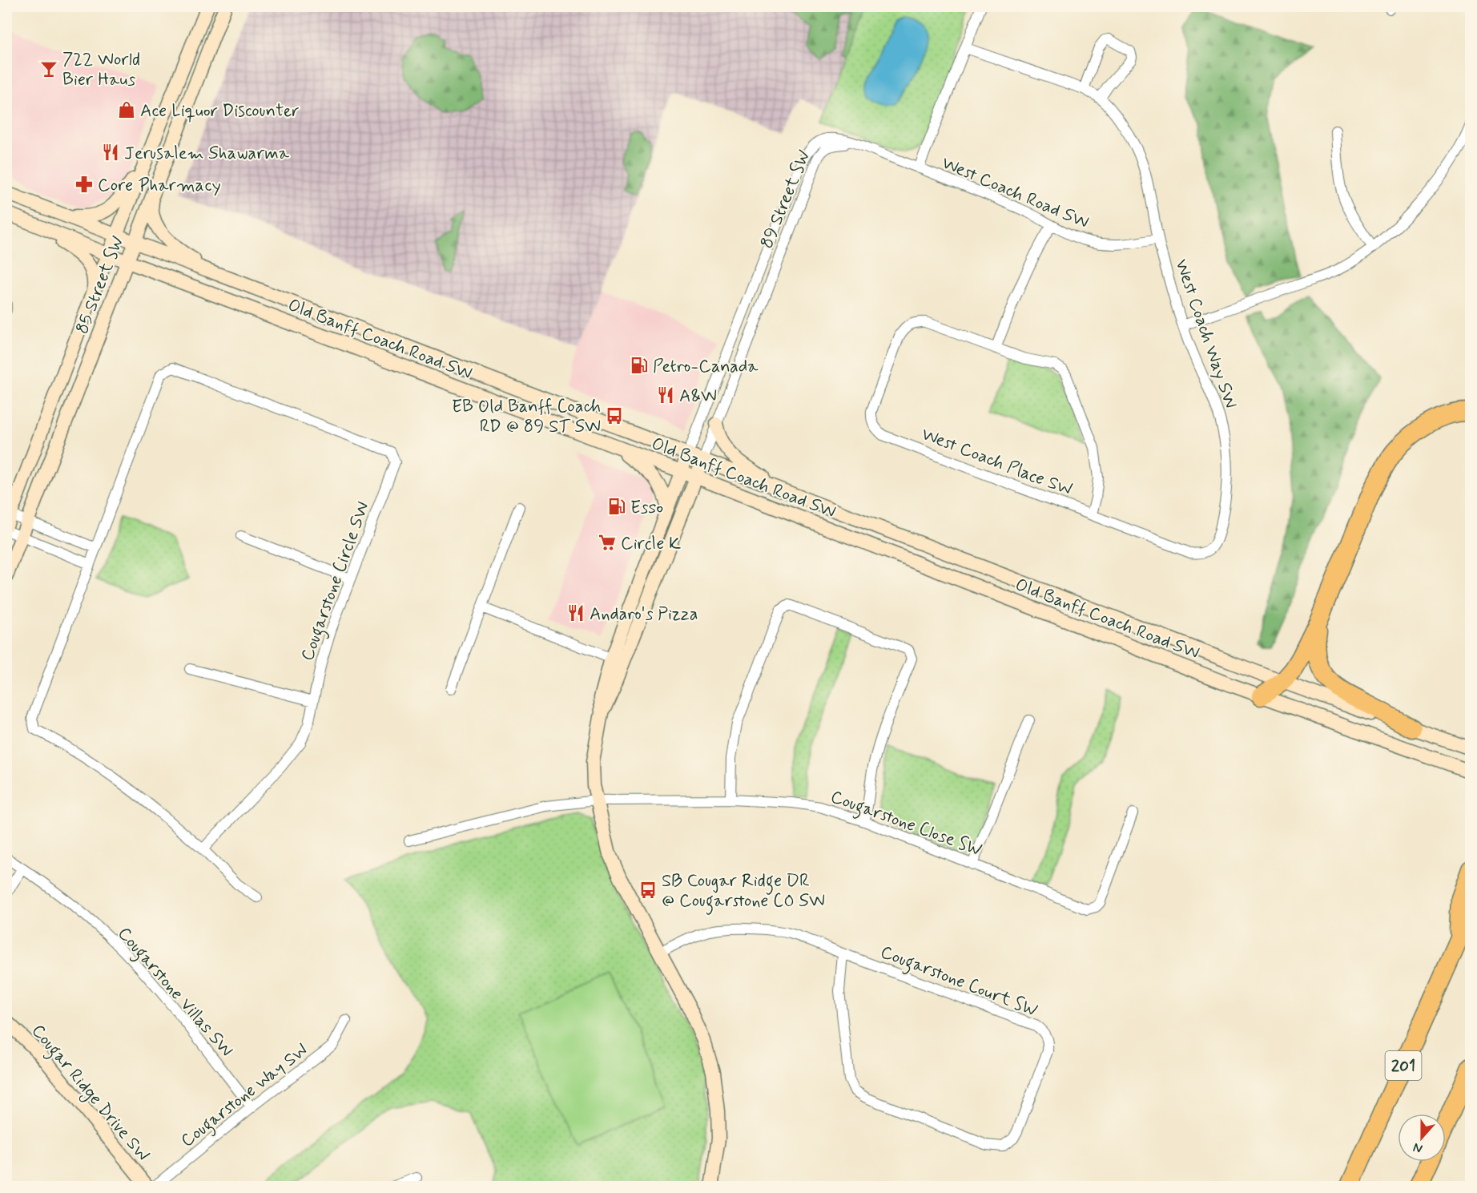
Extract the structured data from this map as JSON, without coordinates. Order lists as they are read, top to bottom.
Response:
{
  "streets": {
    "highway": ["201"],
    "main road": [
      "89 Street SW",
      "85 Street SW",
      "Old Banff Coach Road SW",
      "Cougar Ridge Drive SW"
    ],
    "street": [
      "West Coach Road SW",
      "West Coach Way SW",
      "West Coach Place SW",
      "Cougarstone Circle SW",
      "Cougarstone Close SW",
      "Cougarstone Court SW",
      "Cougarstone Villas SW",
      "Cougarstone Way SW"
    ]
  },
  "crossings": [
    ["West Coach Road SW", "89 Street SW"],
    ["West Coach Road SW", "West Coach Way SW"],
    ["89 Street SW", "Old Banff Coach Road SW"],
    ["85 Street SW", "Old Banff Coach Road SW"],
    ["West Coach Way SW", "West Coach Place SW"],
    ["Cougarstone Villas SW", "Cougarstone Way SW"]
  ],
  "places": {
    "bar": ["722 World Bier Haus"],
    "shop": ["Ace Liquor Discounter"],
    "restaurant": ["Jerusalem Shawarma", "A&W", "Andaro's Pizza"],
    "pharmacy": ["Core Pharmacy"],
    "fuel station": ["Petro-Canada", "Esso"],
    "bus stop": ["EB Old Banff Coach RD @ 89 ST SW", "SB Cougar Ridge DR @ Cougarstone CO SW"],
    "supermarket": ["Circle K"]
  },
  "north": "bottom"
}
